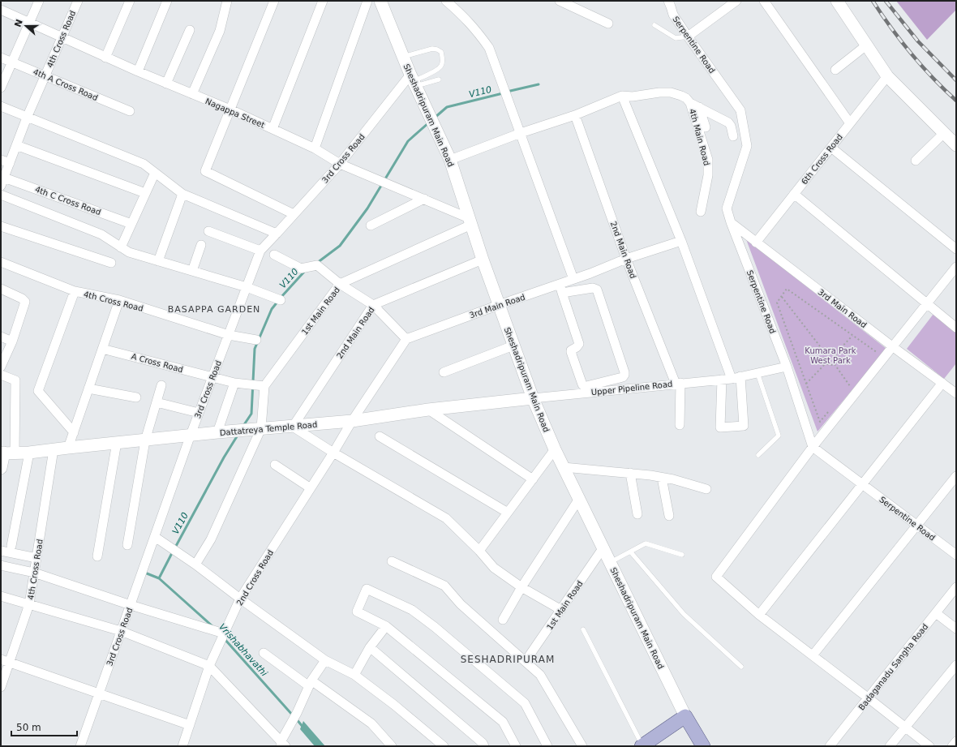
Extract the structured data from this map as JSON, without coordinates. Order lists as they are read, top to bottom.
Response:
{
  "streets": {
    "main road": ["Sheshadripuram Main Road"],
    "street": [
      "4th Cross Road",
      "Serpentine Road",
      "4th A Cross Road",
      "Nagappa Street",
      "4th Main Road",
      "3rd Cross Road",
      "6th Cross Road",
      "4th C Cross Road",
      "2nd Main Road",
      "3rd Main Road",
      "1st Main Road",
      "A Cross Road",
      "Upper Pipeline Road",
      "Dattatreya Temple Road",
      "2nd Cross Road",
      "Badaganadu Sangha Road"
    ]
  },
  "crossings": [
    ["4th Cross Road", "4th A Cross Road"],
    ["4th Cross Road", "Nagappa Street"],
    ["4th Cross Road", "3rd Cross Road"],
    ["4th Cross Road", "4th C Cross Road"],
    ["4th Cross Road", "Dattatreya Temple Road"],
    ["Serpentine Road", "3rd Main Road"],
    ["Serpentine Road", "Upper Pipeline Road"],
    ["Nagappa Street", "Sheshadripuram Main Road"],
    ["Nagappa Street", "3rd Cross Road"],
    ["Nagappa Street", "1st Main Road"],
    ["Sheshadripuram Main Road", "3rd Cross Road"],
    ["Sheshadripuram Main Road", "2nd Main Road"],
    ["Sheshadripuram Main Road", "3rd Main Road"],
    ["Sheshadripuram Main Road", "1st Main Road"],
    ["Sheshadripuram Main Road", "Upper Pipeline Road"],
    ["Sheshadripuram Main Road", "Dattatreya Temple Road"],
    ["3rd Cross Road", "A Cross Road"],
    ["3rd Cross Road", "Dattatreya Temple Road"],
    ["6th Cross Road", "3rd Main Road"],
    ["2nd Main Road", "3rd Main Road"],
    ["2nd Main Road", "Upper Pipeline Road"],
    ["2nd Main Road", "Dattatreya Temple Road"],
    ["Upper Pipeline Road", "Dattatreya Temple Road"],
    ["Dattatreya Temple Road", "2nd Cross Road"]
  ],
  "districts": ["BASAPPA GARDEN", "SESHADRIPURAM"],
  "water": ["V110", "Vrishabhavathi"],
  "parks": ["Kumara Park West Park"],
  "scale_bar": "50 m",
  "north": "left"
}
